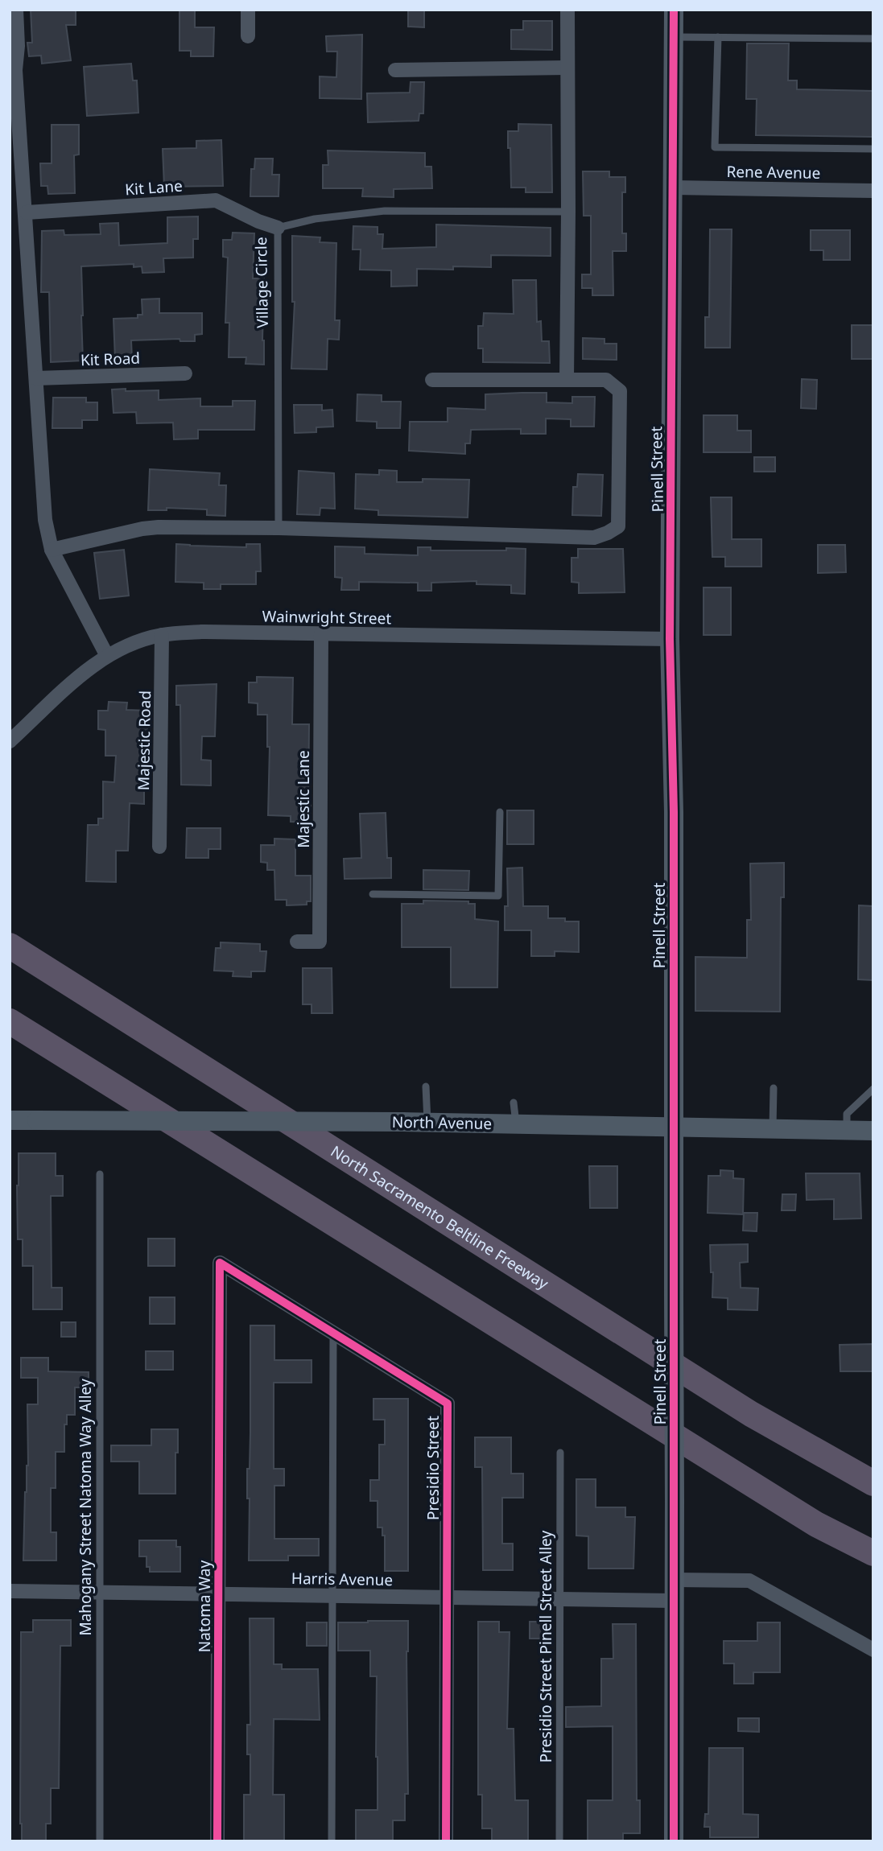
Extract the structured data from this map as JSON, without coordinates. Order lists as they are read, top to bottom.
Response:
{
  "streets": {
    "highway": ["North Sacramento Beltline Freeway"],
    "street": [
      "Rene Avenue",
      "Kit Lane",
      "Kit Road",
      "Pinell Street",
      "Wainwright Street",
      "Majestic Road",
      "Majestic Lane",
      "North Avenue",
      "Presidio Street",
      "Harris Avenue",
      "Natoma Way"
    ],
    "lane": ["Village Circle", "Mahogany Street Natoma Way Alley", "Presidio Street Pinell Street Alley"]
  },
  "crossings": [
    ["Rene Avenue", "Pinell Street"],
    ["Kit Lane", "Village Circle"],
    ["Pinell Street", "Wainwright Street"],
    ["Pinell Street", "North Avenue"],
    ["Pinell Street", "Harris Avenue"],
    ["Wainwright Street", "Majestic Road"],
    ["Wainwright Street", "Majestic Lane"],
    ["Presidio Street", "Harris Avenue"],
    ["Presidio Street", "Natoma Way"],
    ["Mahogany Street Natoma Way Alley", "Harris Avenue"],
    ["Harris Avenue", "Natoma Way"],
    ["Harris Avenue", "Presidio Street Pinell Street Alley"]
  ]
}
